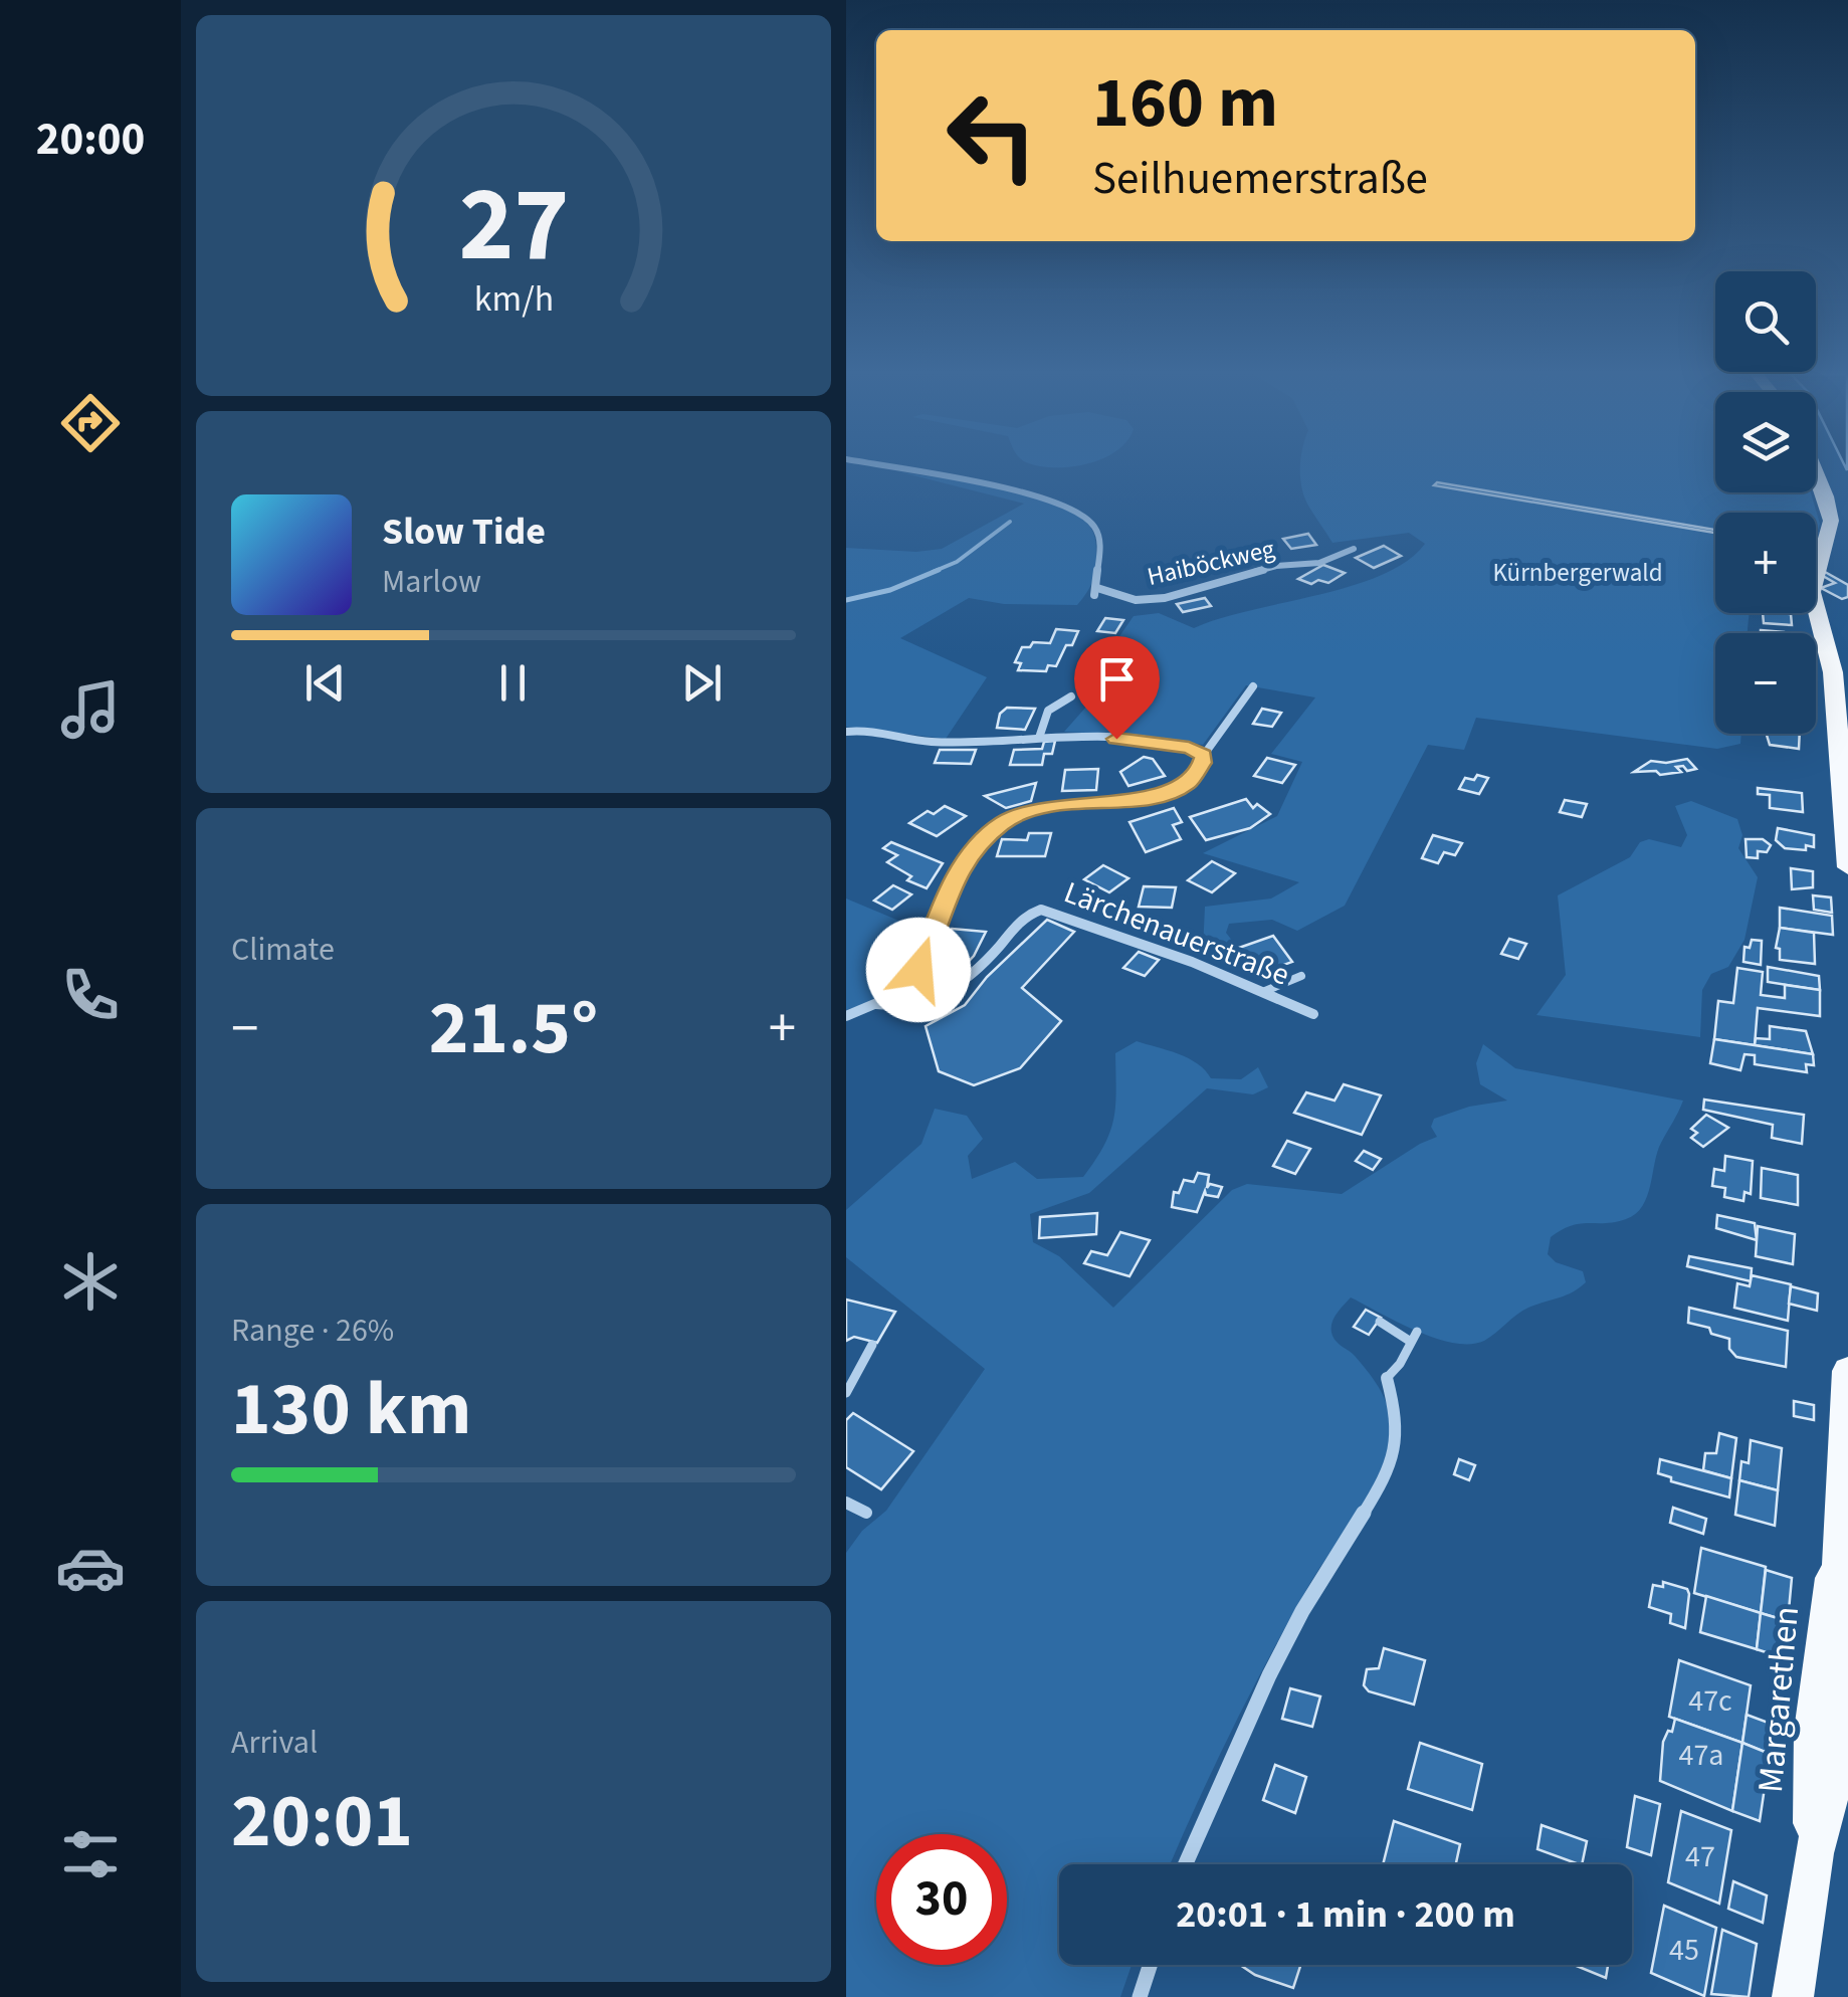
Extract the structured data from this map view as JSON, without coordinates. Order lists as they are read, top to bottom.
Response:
{
  "streets": {
    "main road": ["Margarethen"],
    "street": ["Haiböckweg", "Lärchenauerstraße"]
  },
  "parks": ["Kürnbergerwald"],
  "house_numbers": [
    "47c",
    "47a",
    "47",
    "45"
  ],
  "page": {
    "tabs": "20:00",
    "turn": ["160 m", "Seilhuemerstraße"],
    "map_buttons": ["+", "−"],
    "song": ["Slow Tide", "Marlow"],
    "tile": [
      "Climate",
      ["Range · 26%", "130 km"],
      ["Arrival", "20:01"]
    ],
    "heat": ["−", "21.5°", "+"],
    "limit": "30",
    "trip": "20:01 · 1 min · 200 m",
    "gauge": ["27", "km/h"]
  }
}
